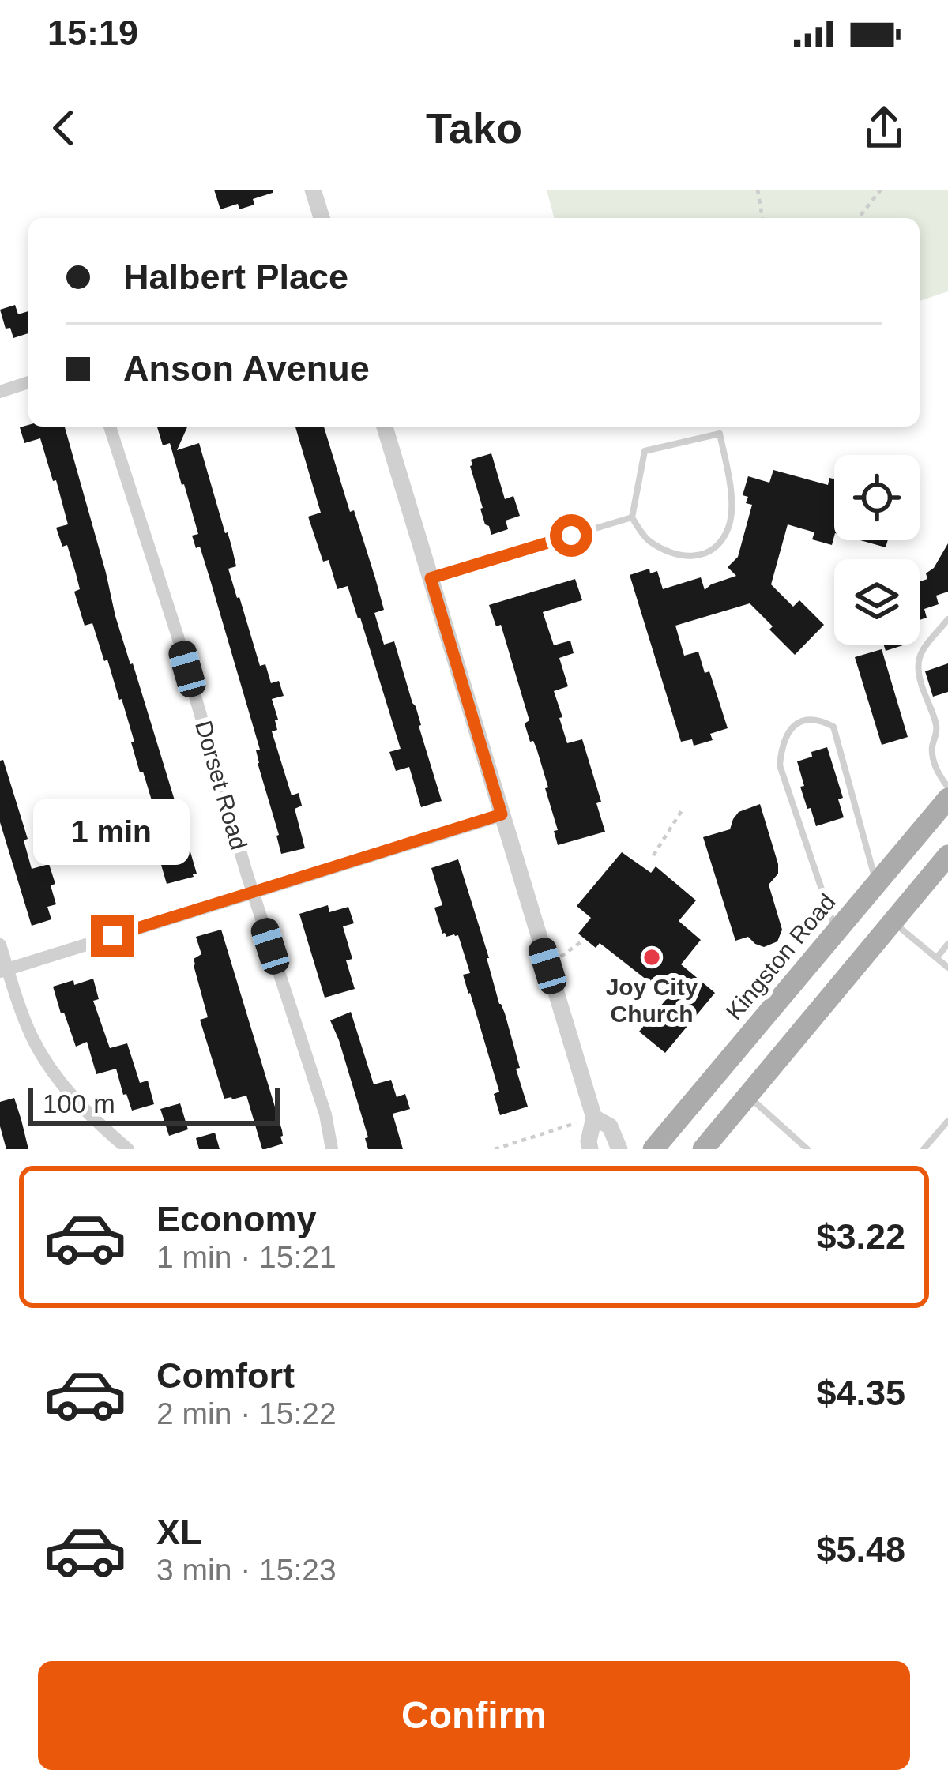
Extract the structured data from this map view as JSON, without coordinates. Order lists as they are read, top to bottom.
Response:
{
  "streets": {
    "main road": ["Kingston Road"],
    "street": ["Dorset Road"]
  },
  "places": ["Joy City Church"],
  "scale_bar": "100 m",
  "page": {
    "status": "15:19",
    "header": "Tako",
    "banner": ["Halbert Place", "Anson Avenue"],
    "bubble": "1 min",
    "scale": "100 m",
    "list": [
      {
        "name": "Economy",
        "note": "1 min · 15:21",
        "value": "$3.22"
      },
      {
        "name": "Comfort",
        "note": "2 min · 15:22",
        "value": "$4.35"
      },
      {
        "name": "XL",
        "note": "3 min · 15:23",
        "value": "$5.48"
      }
    ],
    "buttons": "Confirm"
  }
}
